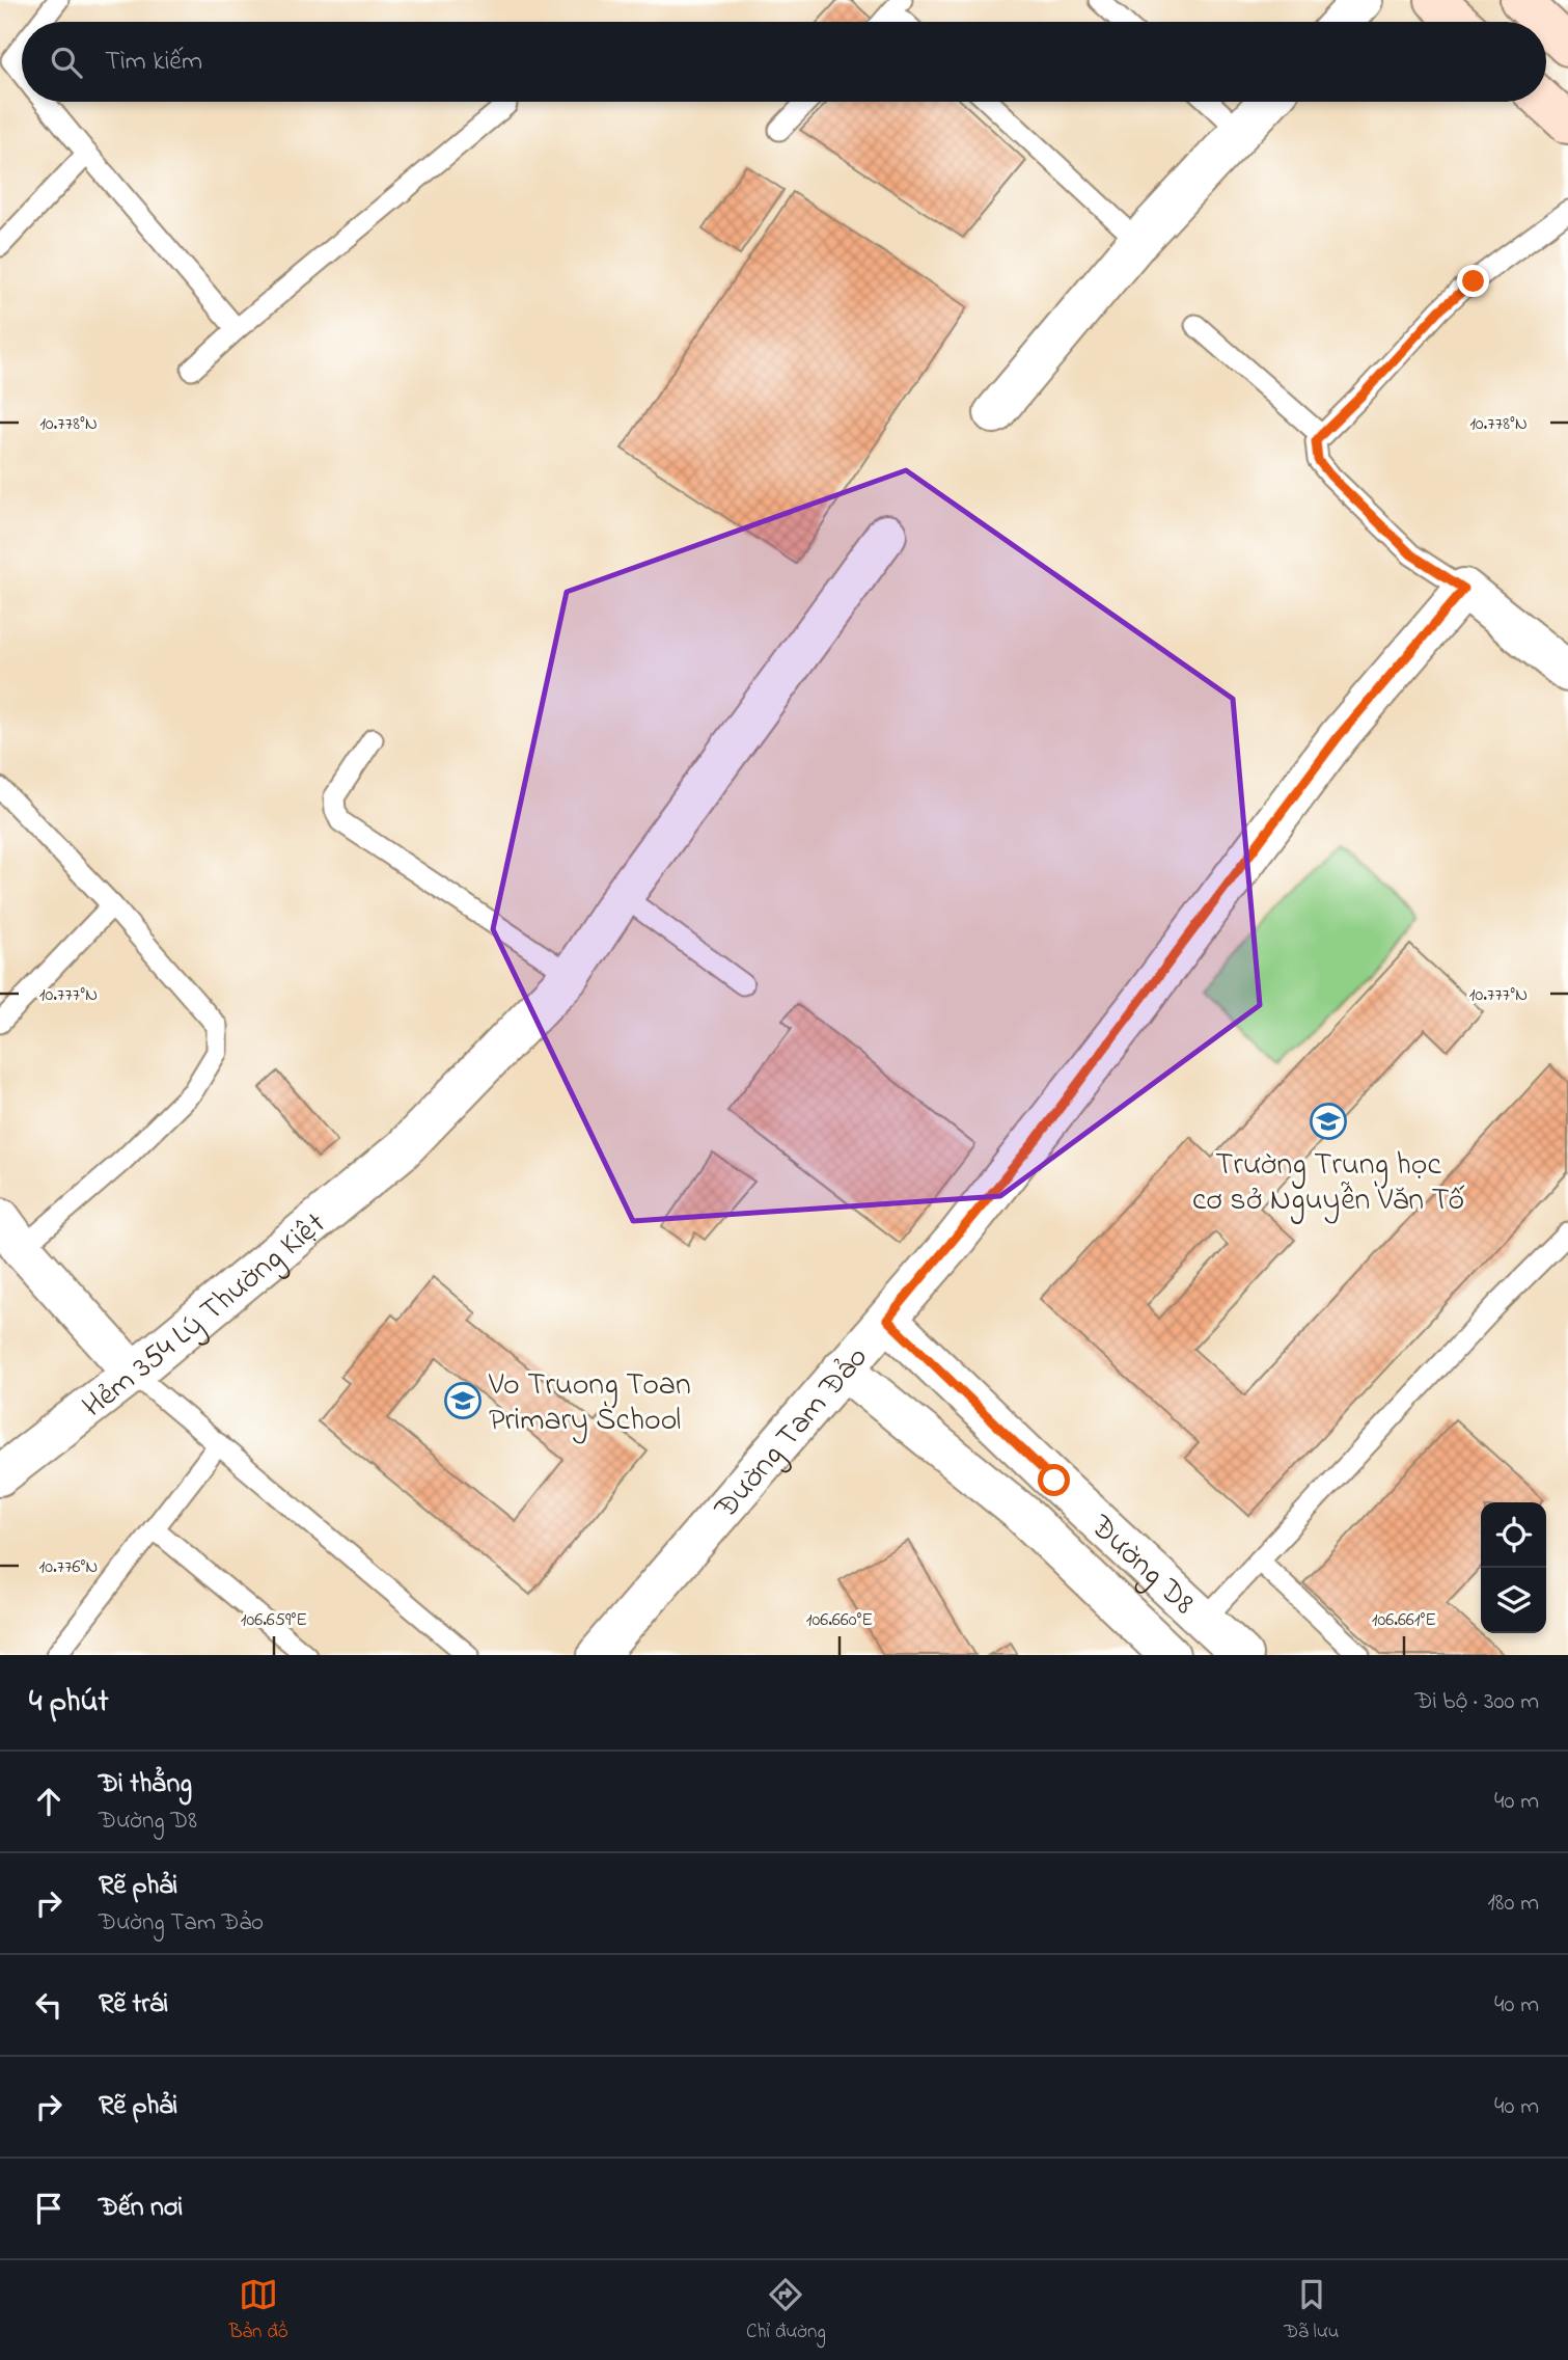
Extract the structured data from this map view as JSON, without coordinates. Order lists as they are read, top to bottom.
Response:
{
  "streets": {
    "street": ["Hẻm 354 Lý Thường Kiệt", "Đường Tam Đảo", "Đường D8"]
  },
  "crossings": [
    ["Đường Tam Đảo", "Đường D8"]
  ],
  "places": {
    "school or university": ["Trường Trung học cơ sở Nguyễn Văn Tố", "Vo Truong Toan Primary School"]
  },
  "page": {
    "search": "Tìm kiếm",
    "heading": ["4 phút", "Đi bộ · 300 m"],
    "list": [
      ["Đi thẳng", "Đường D8", "40 m"],
      ["Rẽ phải", "Đường Tam Đảo", "180 m"],
      ["Rẽ trái", "40 m"],
      ["Rẽ phải", "40 m"],
      "Đến nơi"
    ],
    "nav": ["Bản đồ", "Chỉ đường", "Đã lưu"]
  },
  "coordinates": [
    "10.778°N",
    "10.777°N",
    "10.776°N",
    "106.659°E",
    "106.660°E",
    "106.661°E"
  ]
}
